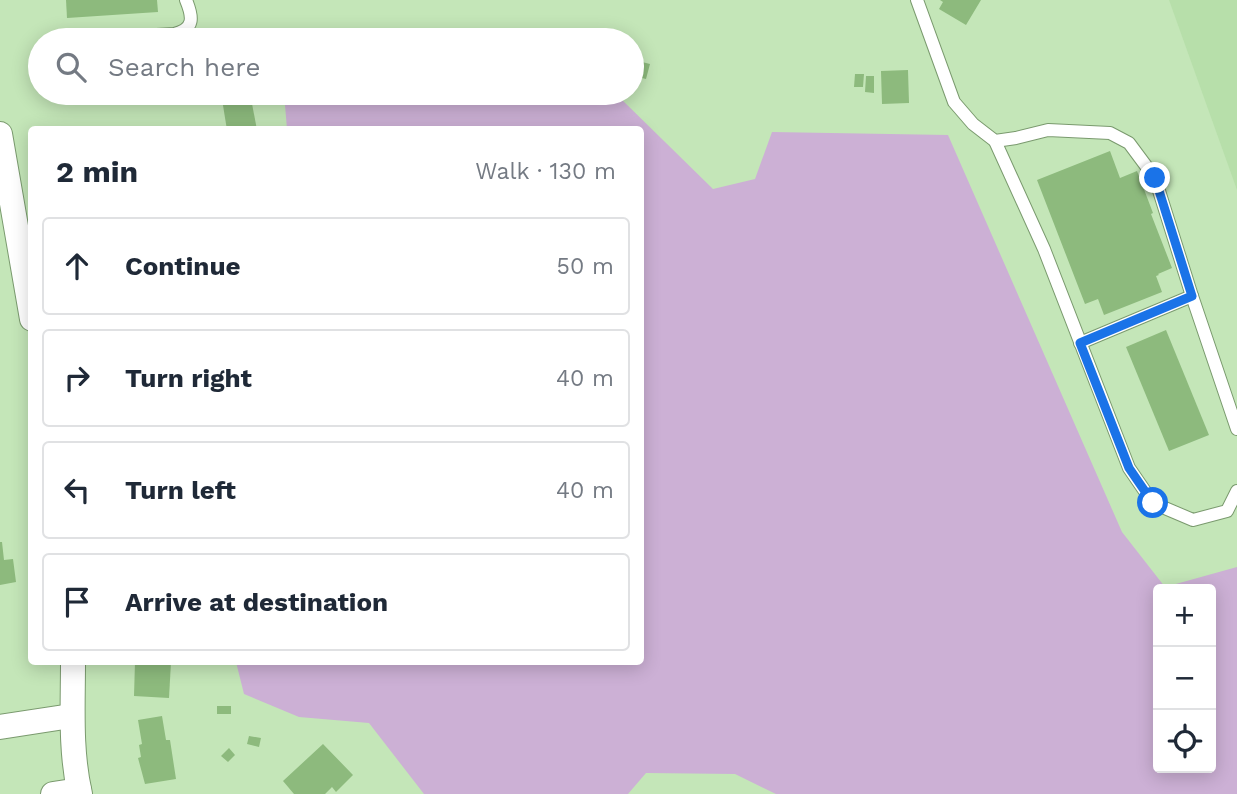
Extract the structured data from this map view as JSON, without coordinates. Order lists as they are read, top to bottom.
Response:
{
  "page": {
    "search": "Search here",
    "heading": ["2 min", "Walk · 130 m"],
    "list": [
      ["Continue", "50 m"],
      ["Turn right", "40 m"],
      ["Turn left", "40 m"],
      "Arrive at destination"
    ],
    "map_buttons": ["+", "−"]
  }
}
